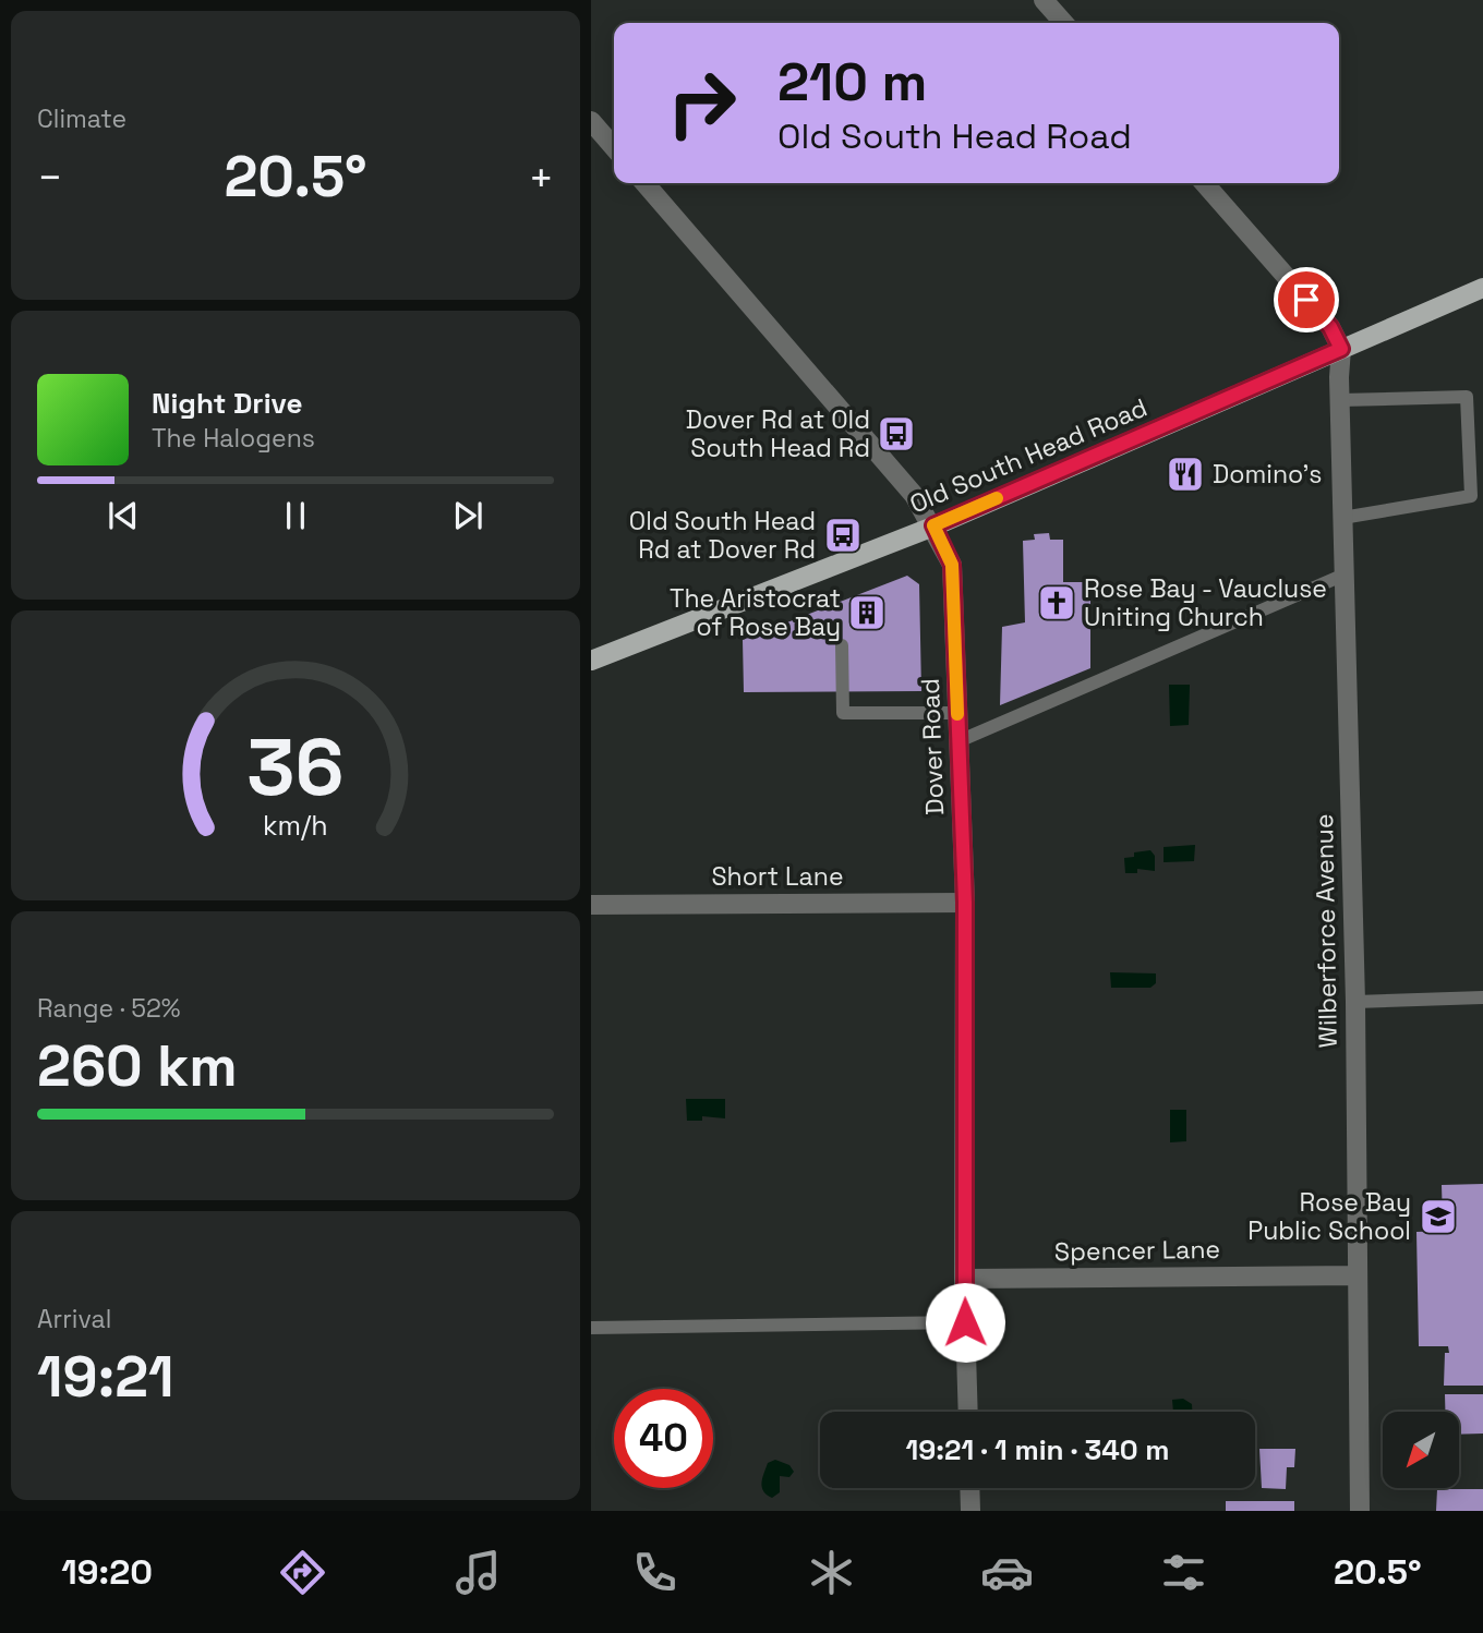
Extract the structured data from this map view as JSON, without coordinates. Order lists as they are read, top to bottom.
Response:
{
  "streets": {
    "main road": ["Old South Head Road"],
    "street": [
      "Dover Road",
      "Short Lane",
      "Wilberforce Avenue",
      "Spencer Lane"
    ]
  },
  "crossings": [
    ["Old South Head Road", "Dover Road"],
    ["Old South Head Road", "Wilberforce Avenue"],
    ["Dover Road", "Short Lane"],
    ["Dover Road", "Spencer Lane"],
    ["Wilberforce Avenue", "Spencer Lane"]
  ],
  "places": {
    "bus stop": ["Dover Rd at Old South Head Rd", "Old South Head Rd at Dover Rd"],
    "restaurant": ["Domino's"],
    "church": ["Rose Bay - Vaucluse Uniting Church"],
    "building": ["The Aristocrat of Rose Bay"],
    "school or university": ["Rose Bay Public School"]
  },
  "north": "bottom left",
  "page": {
    "tile": [
      "Climate",
      ["Range · 52%", "260 km"],
      ["Arrival", "19:21"]
    ],
    "turn": ["210 m", "Old South Head Road"],
    "heat": ["−", "20.5°", "+"],
    "song": ["Night Drive", "The Halogens"],
    "limit": "40",
    "trip": "19:21 · 1 min · 340 m",
    "tabs": ["19:20", "20.5°"],
    "gauge": ["36", "km/h"]
  }
}
